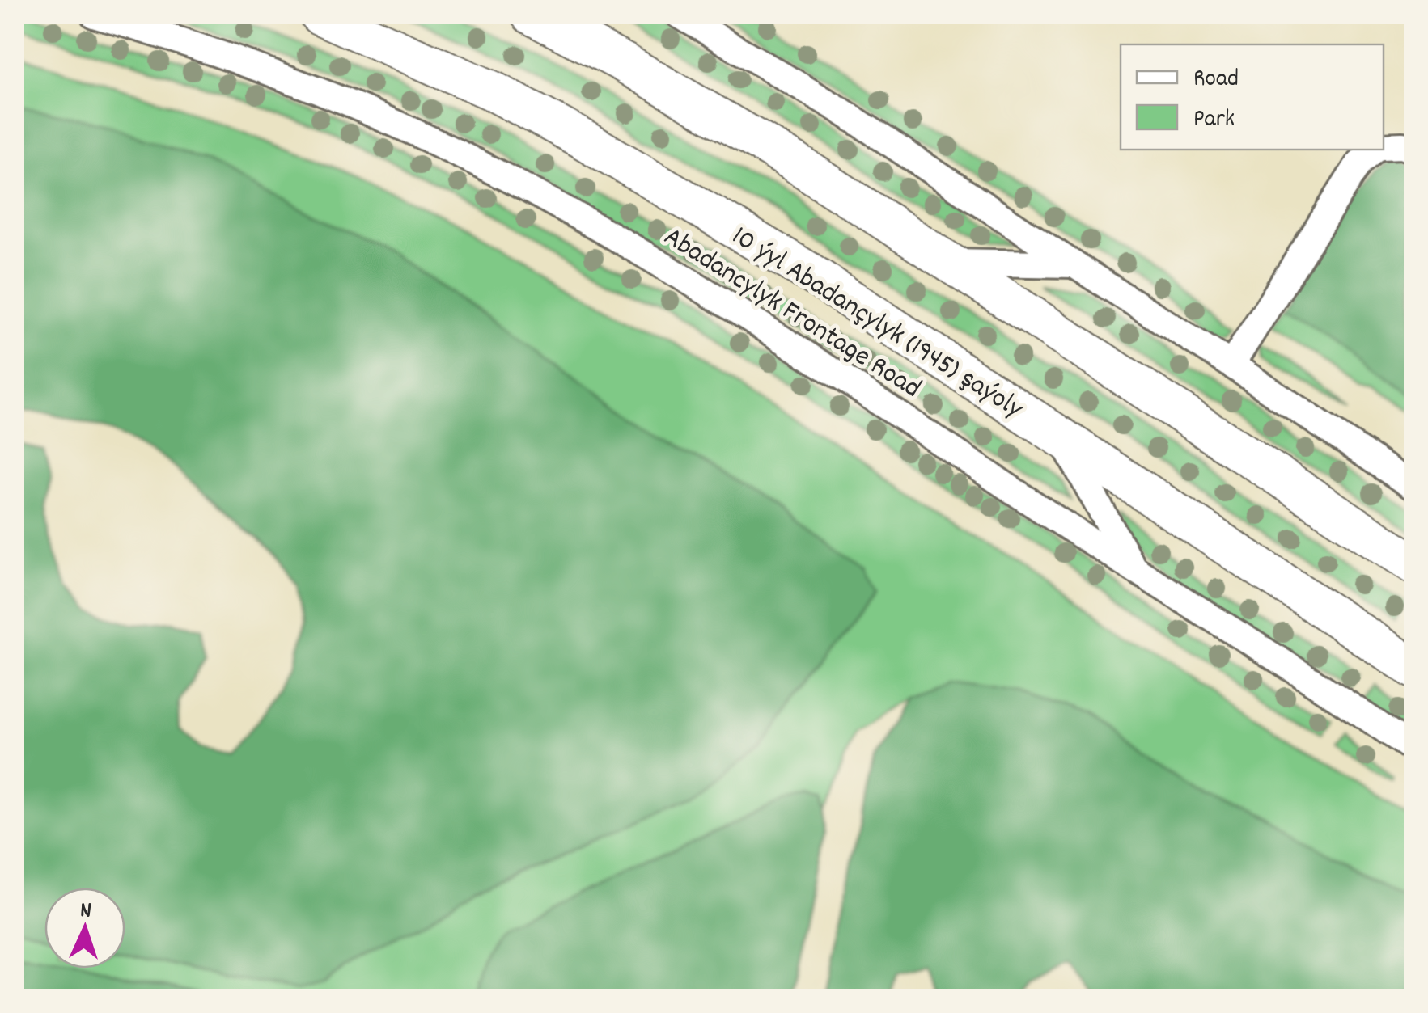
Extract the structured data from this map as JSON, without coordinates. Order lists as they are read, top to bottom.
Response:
{
  "streets": {
    "main road": ["10 ýyl Abadançylyk (1945) şaýoly"],
    "street": ["Abadancylyk Frontage Road"]
  },
  "legend": ["Road", "Park"],
  "north": "top"
}
